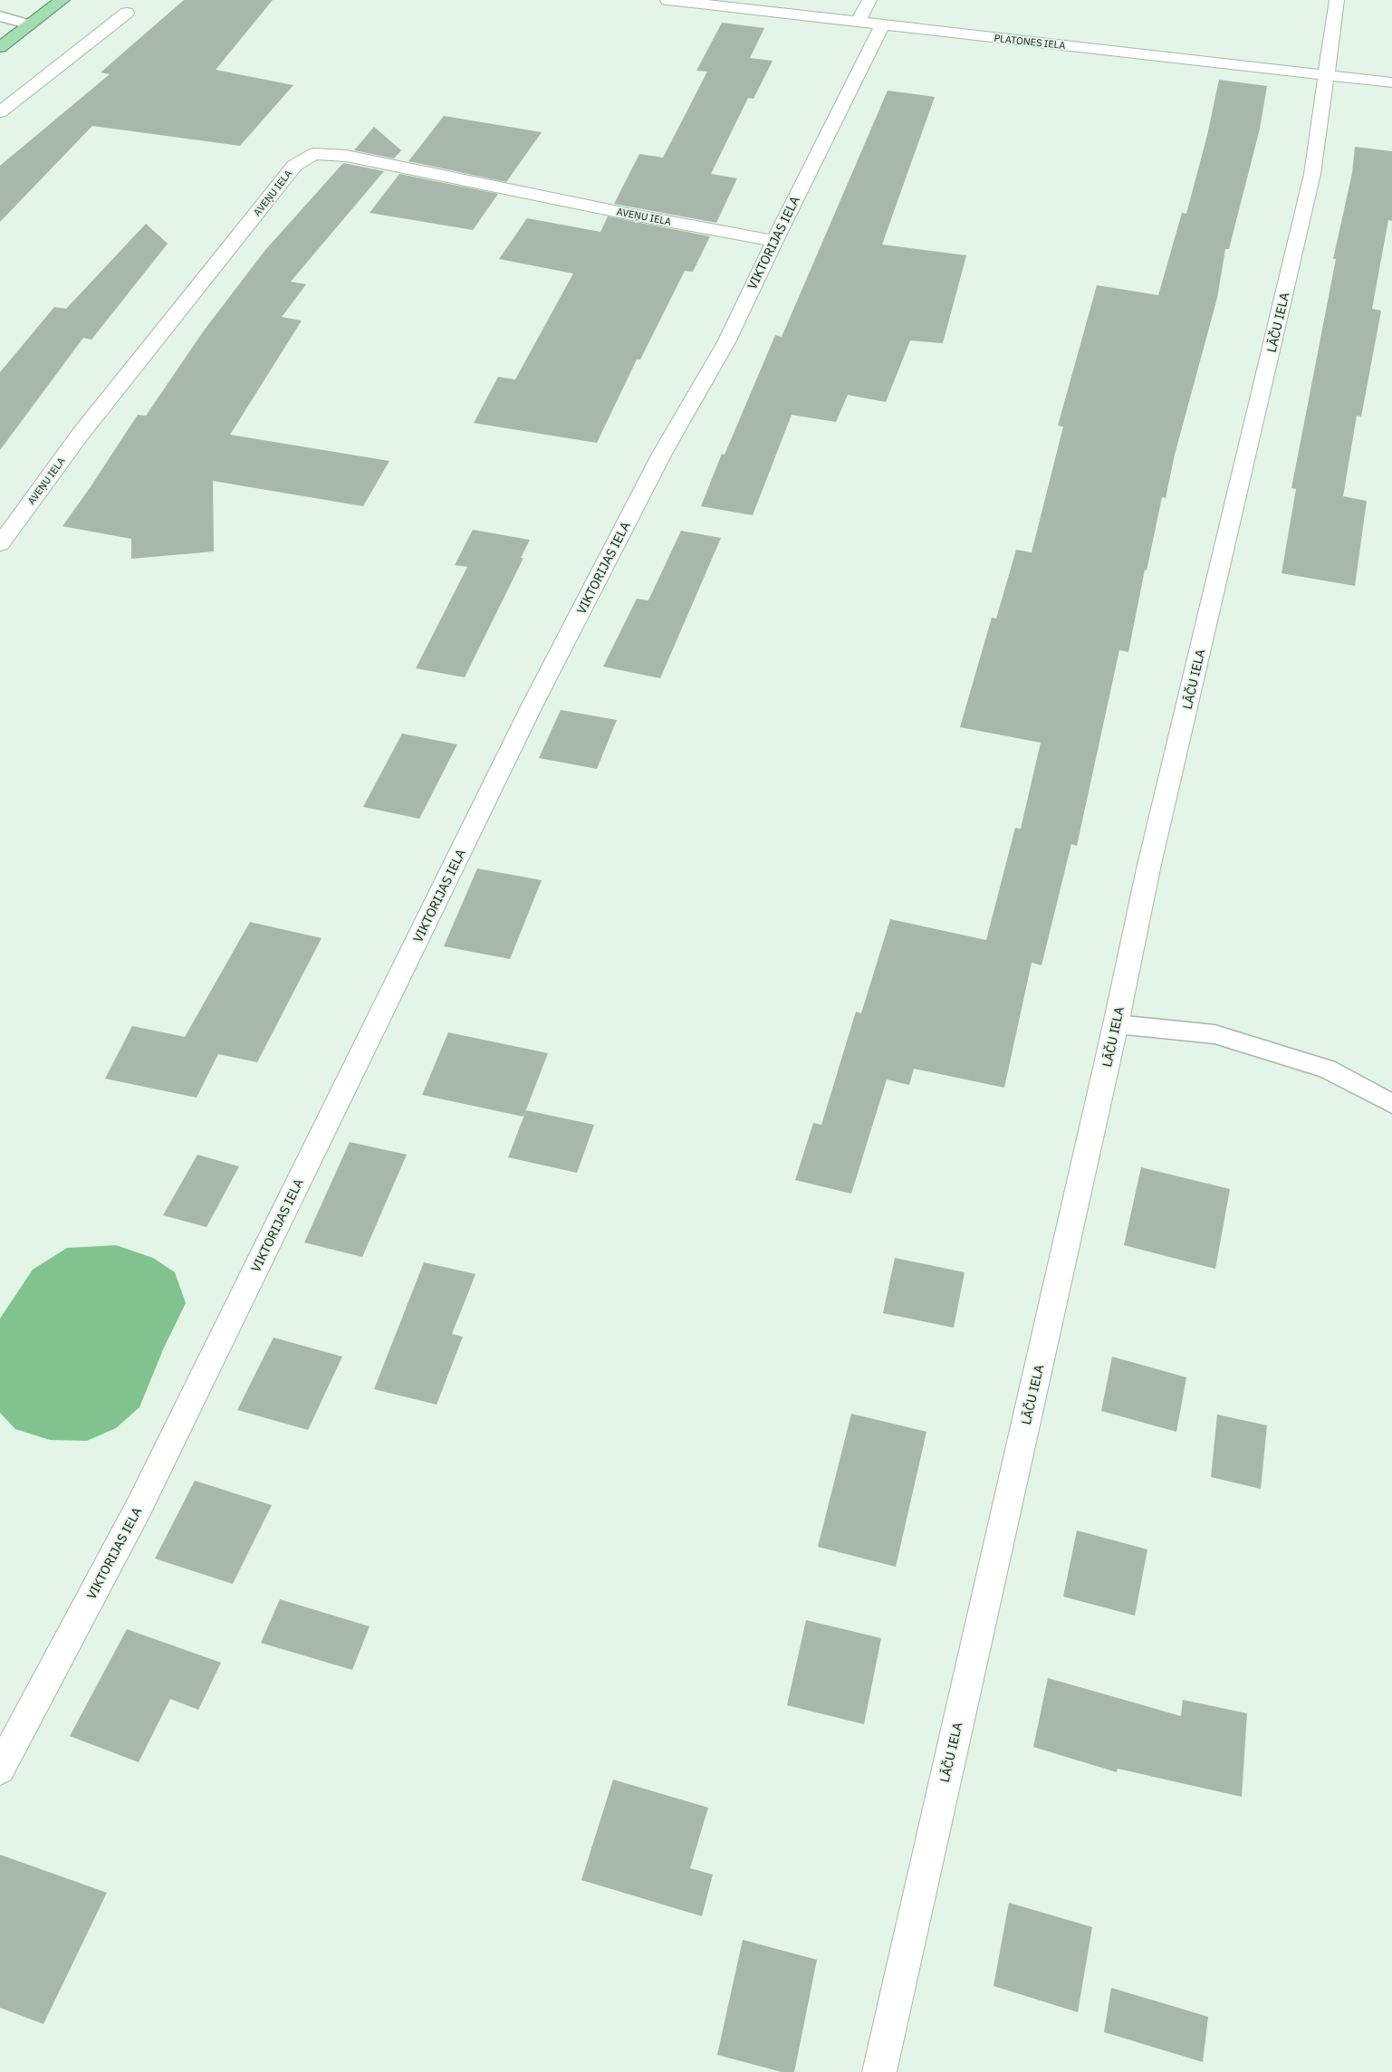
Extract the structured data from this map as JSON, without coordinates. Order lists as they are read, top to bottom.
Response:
{
  "streets": {
    "street": [
      "PLATONES IELA",
      "AVEŅU IELA",
      "VIKTORIJAS IELA",
      "LĀČU IELA"
    ]
  },
  "crossings": [
    ["PLATONES IELA", "VIKTORIJAS IELA"],
    ["PLATONES IELA", "LĀČU IELA"],
    ["AVEŅU IELA", "VIKTORIJAS IELA"]
  ]
}
